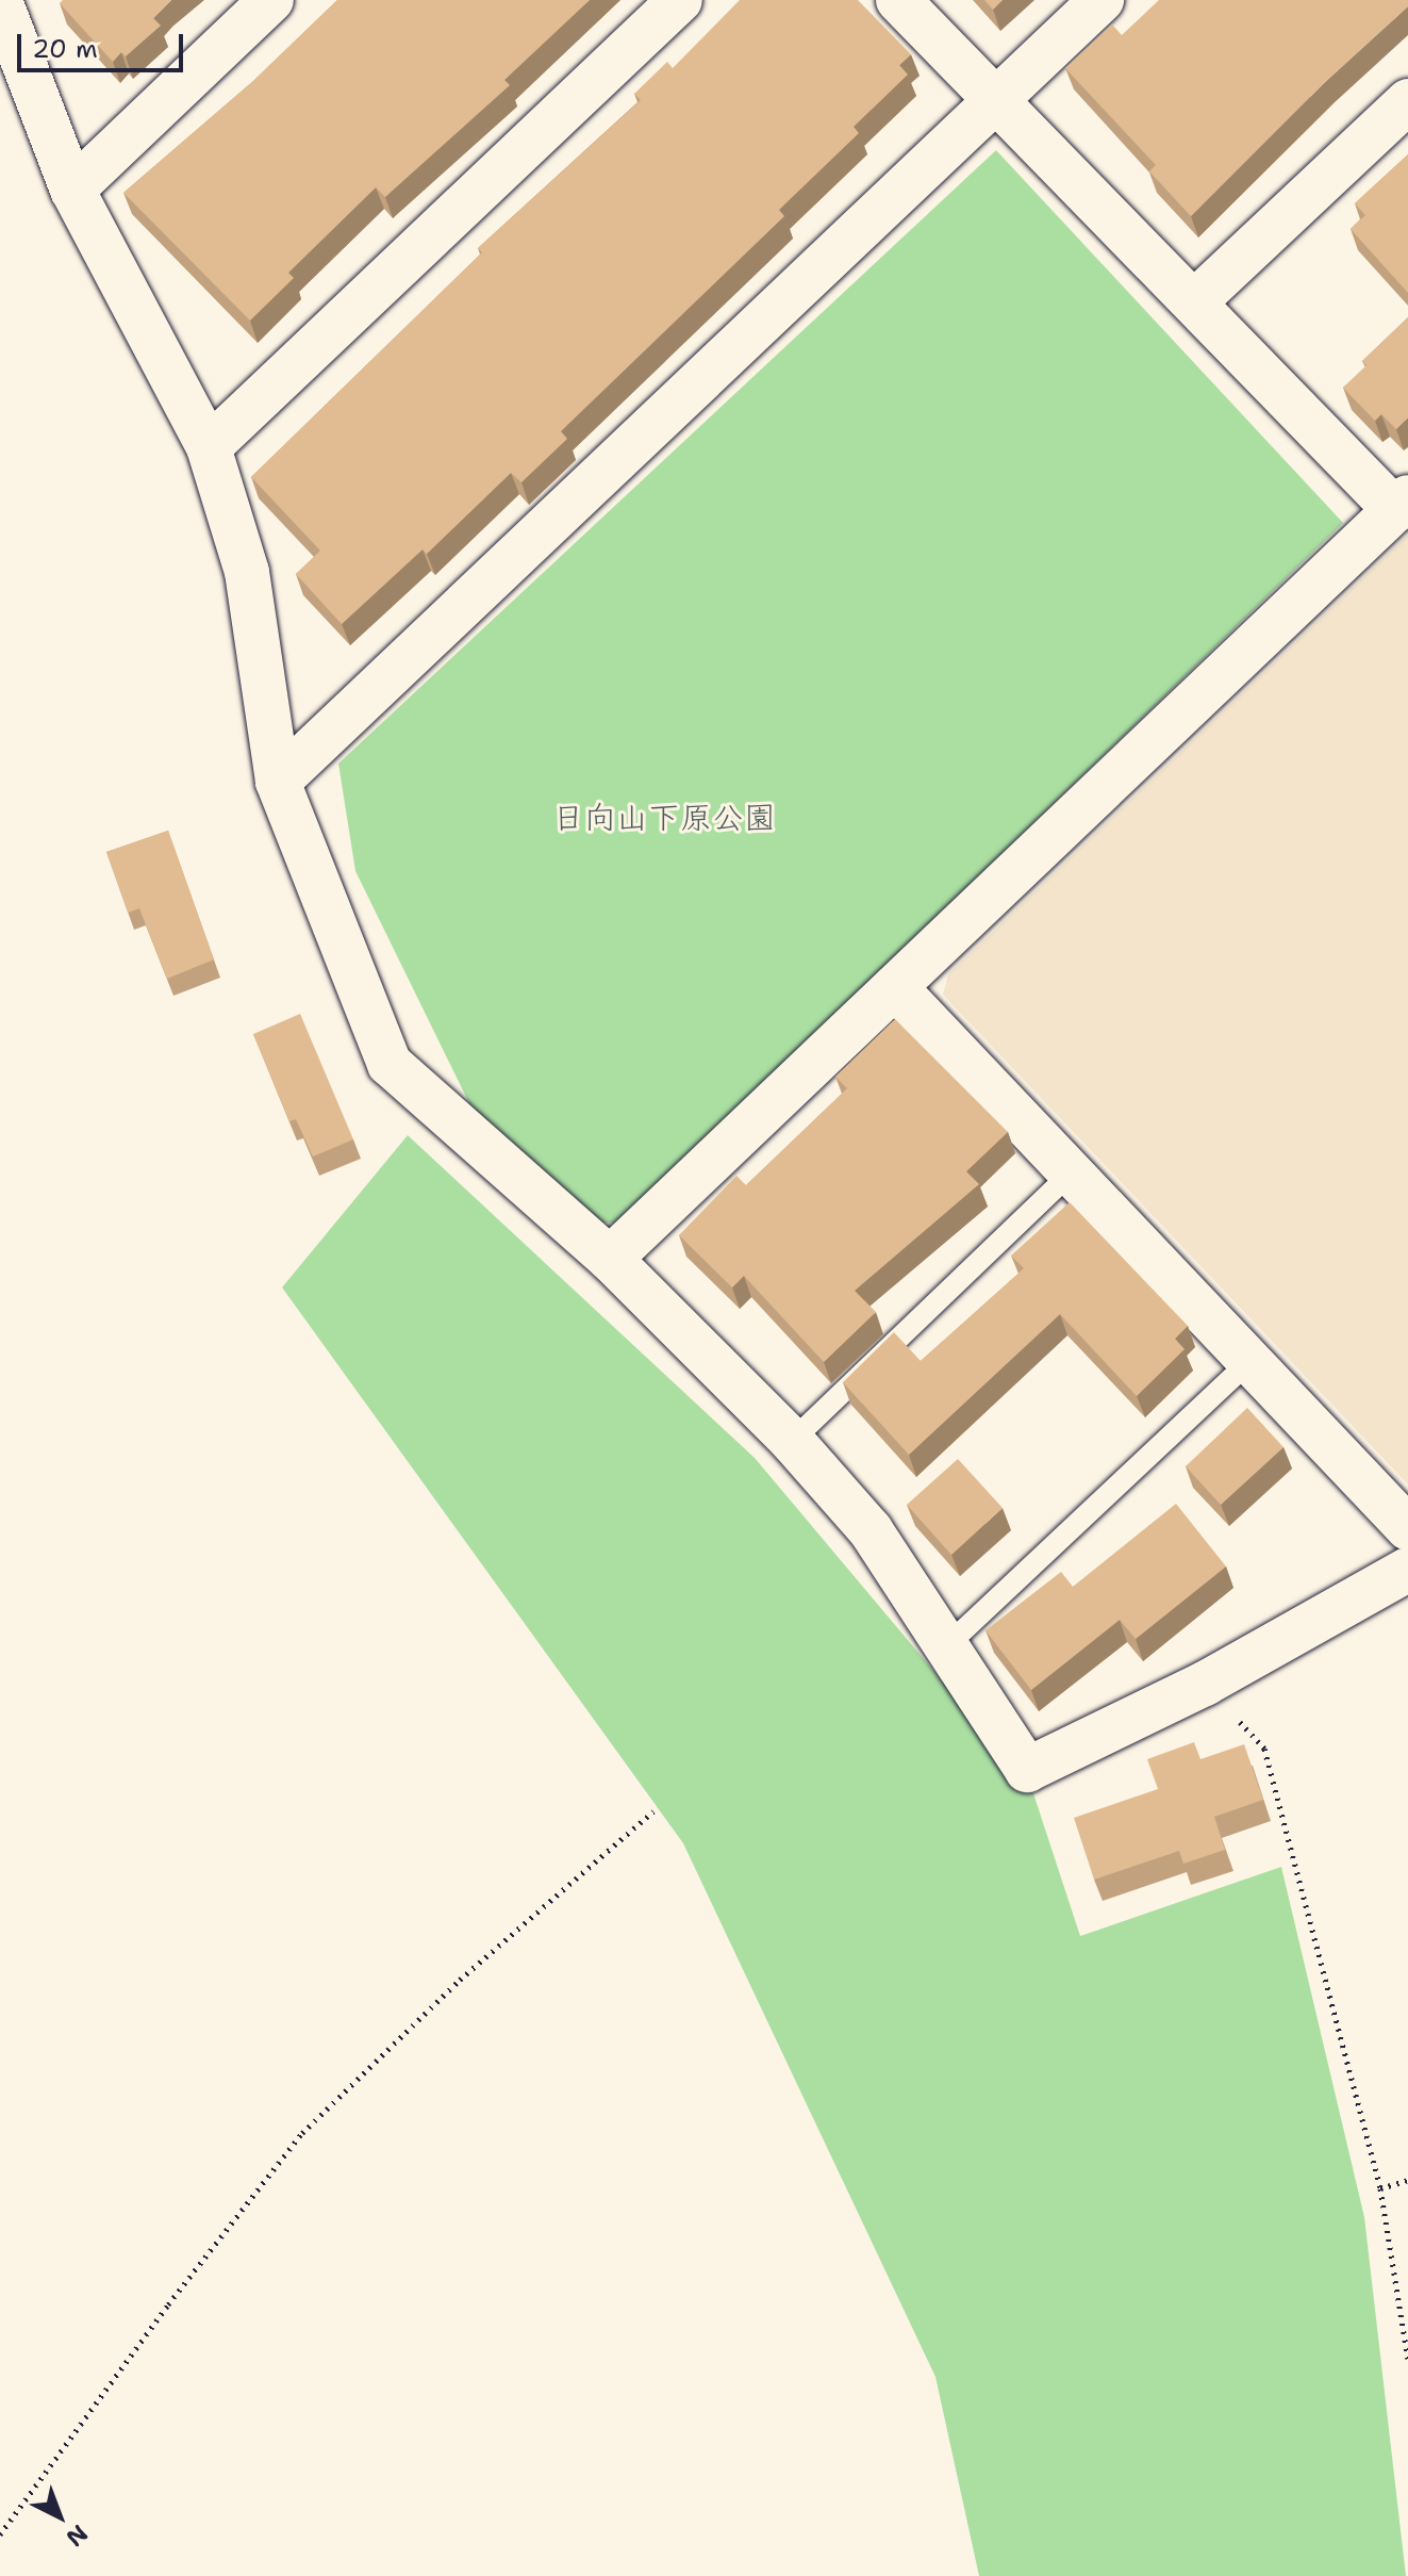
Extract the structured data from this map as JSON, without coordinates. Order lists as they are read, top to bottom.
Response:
{
  "parks": ["日向山下原公園"],
  "scale_bar": "20 m",
  "north": "bottom right"
}
